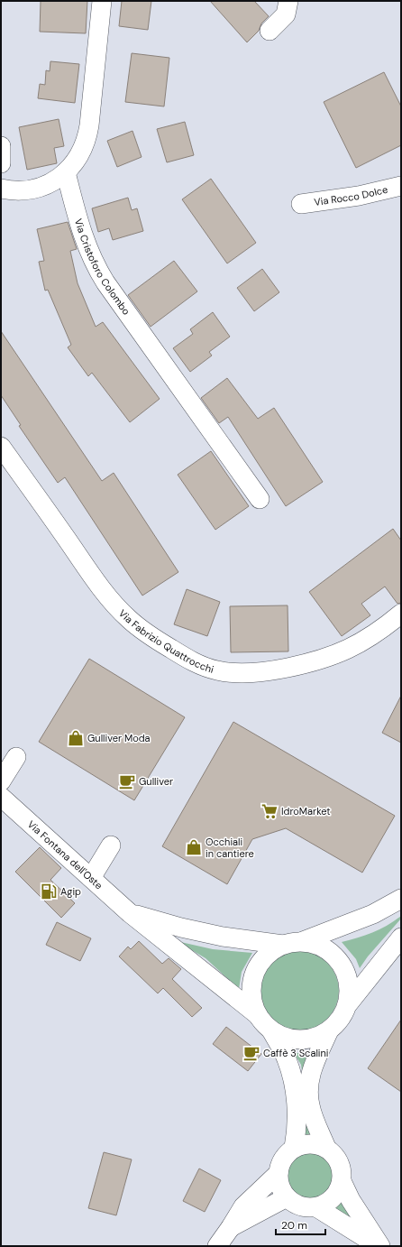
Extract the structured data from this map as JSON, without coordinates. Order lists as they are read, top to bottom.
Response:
{
  "streets": {
    "street": [
      "Via Rocco Dolce",
      "Via Cristoforo Colombo",
      "Via Fabrizio Quattrocchi",
      "Via Fontana dell'Oste"
    ]
  },
  "places": {
    "shop": ["Gulliver Moda", "Occhiali in cantiere"],
    "cafe": ["Gulliver", "Caffè 3 Scalini"],
    "supermarket": ["IdroMarket"],
    "fuel station": ["Agip"]
  },
  "scale_bar": "20 m"
}
